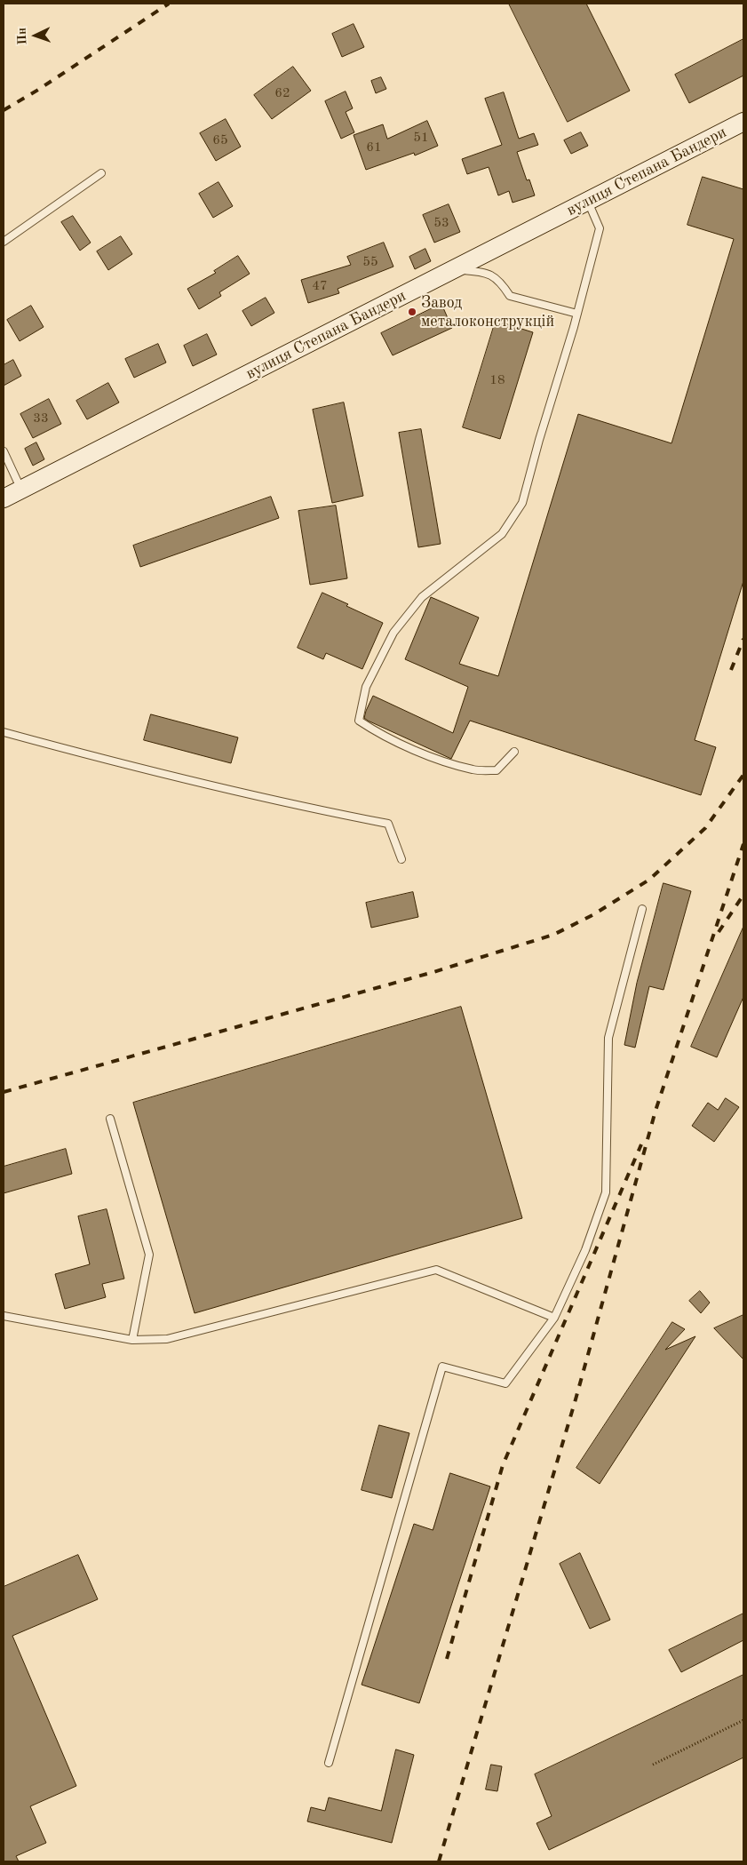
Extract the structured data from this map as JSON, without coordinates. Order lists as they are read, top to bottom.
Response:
{
  "streets": {
    "street": ["вулиця Степана Бандери"]
  },
  "places": ["Завод металоконструкцій"],
  "house_numbers": [
    "62",
    "51",
    "65",
    "61",
    "53",
    "55",
    "47",
    "18",
    "33"
  ],
  "north": "left"
}
